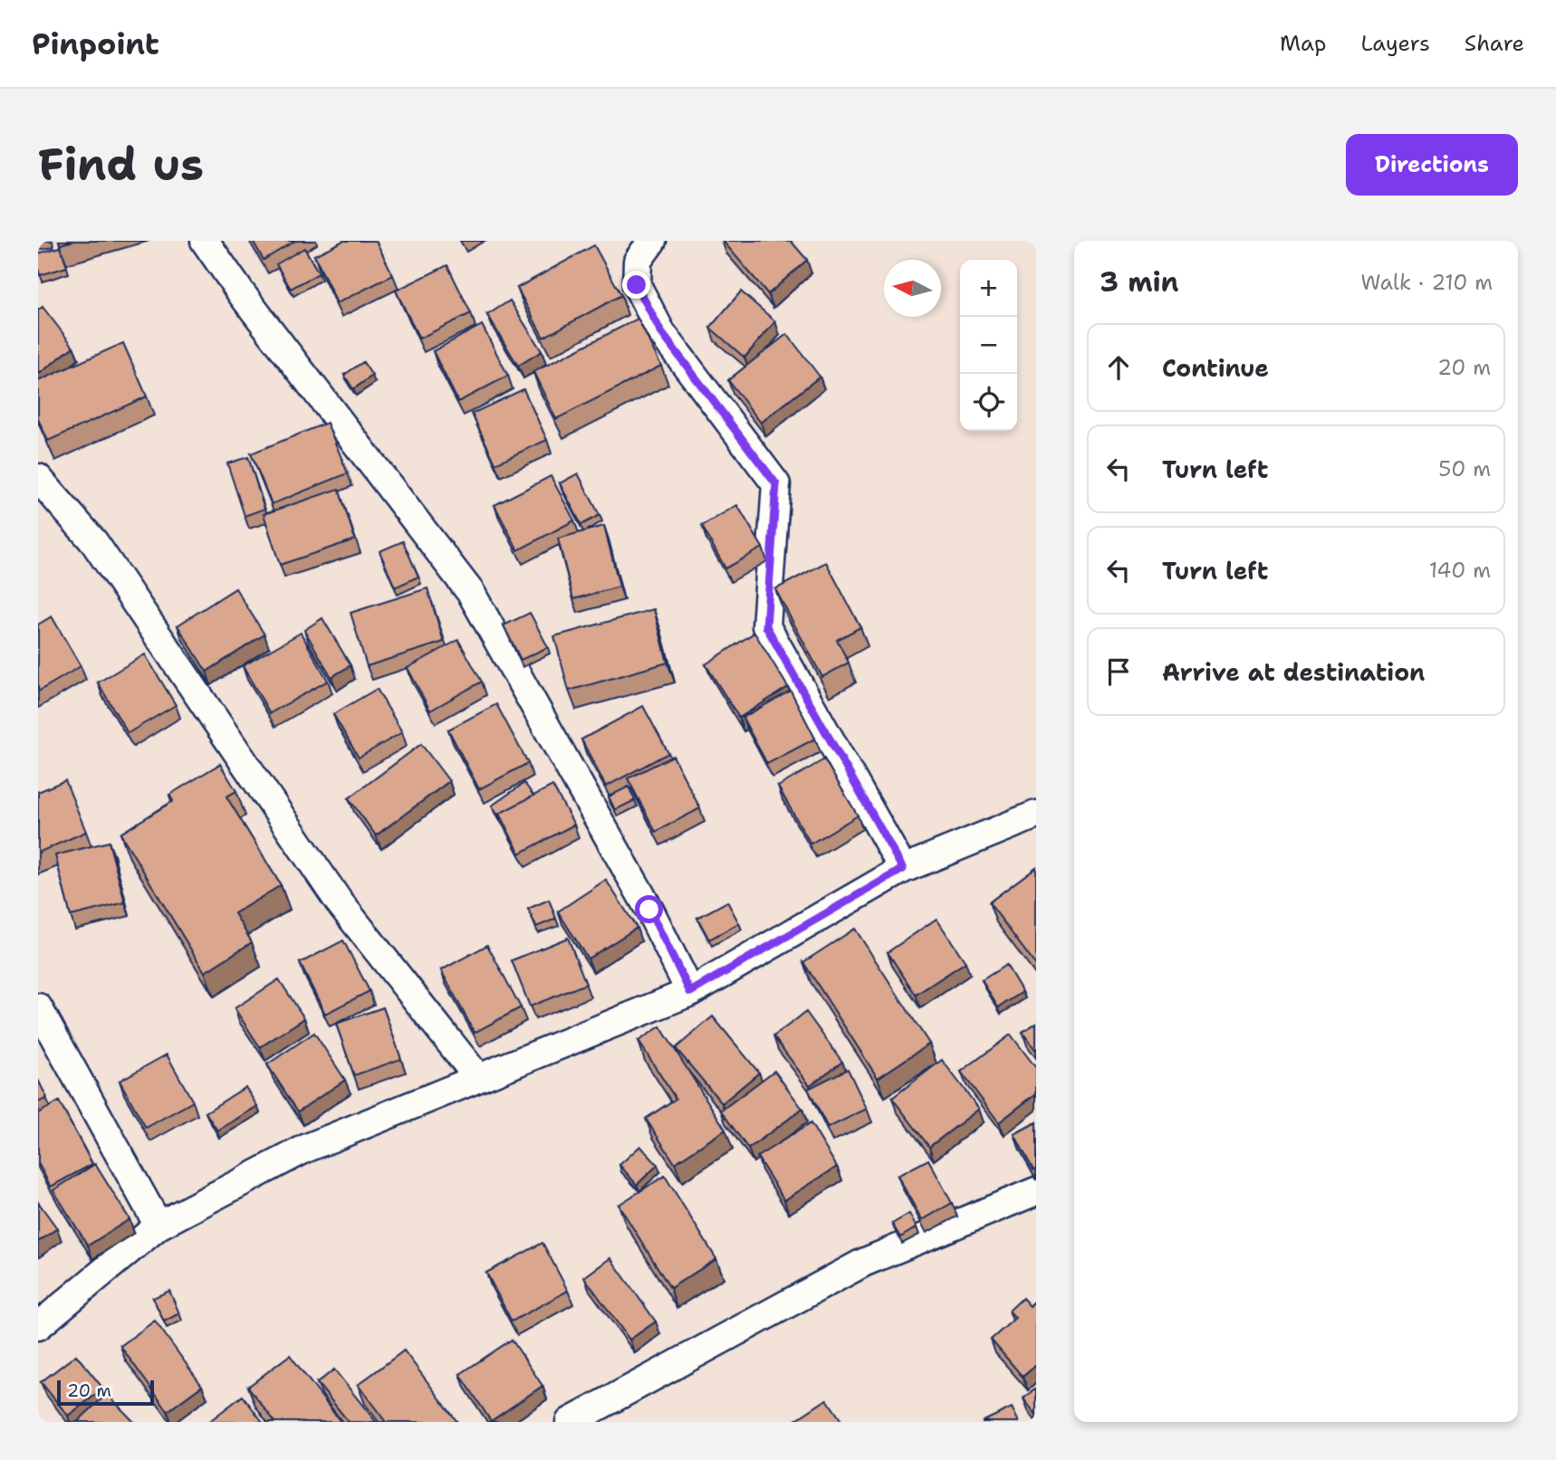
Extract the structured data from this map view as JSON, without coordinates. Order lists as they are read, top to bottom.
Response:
{
  "scale_bar": "20 m",
  "north": "left",
  "page": {
    "header": "Pinpoint",
    "nav": ["Map", "Layers", "Share"],
    "buttons": "Directions",
    "title": "Find us",
    "heading": ["3 min", "Walk · 210 m"],
    "map_buttons": ["+", "−"],
    "list": [
      ["Continue", "20 m"],
      ["Turn left", "50 m"],
      ["Turn left", "140 m"],
      "Arrive at destination"
    ],
    "scale": "20 m"
  }
}
